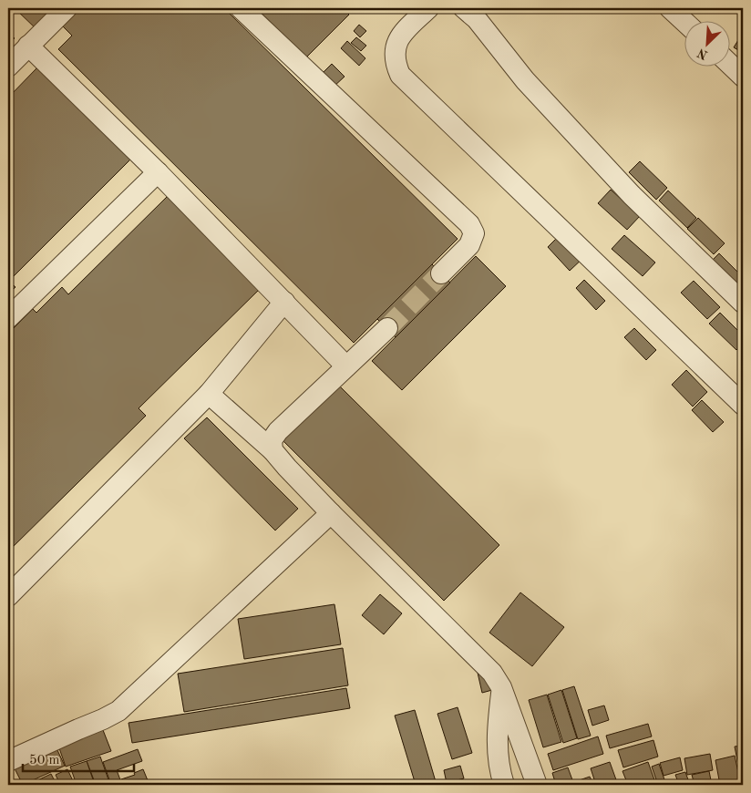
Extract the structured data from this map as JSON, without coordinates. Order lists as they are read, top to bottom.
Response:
{
  "scale_bar": "50 m",
  "north": "bottom left"
}
